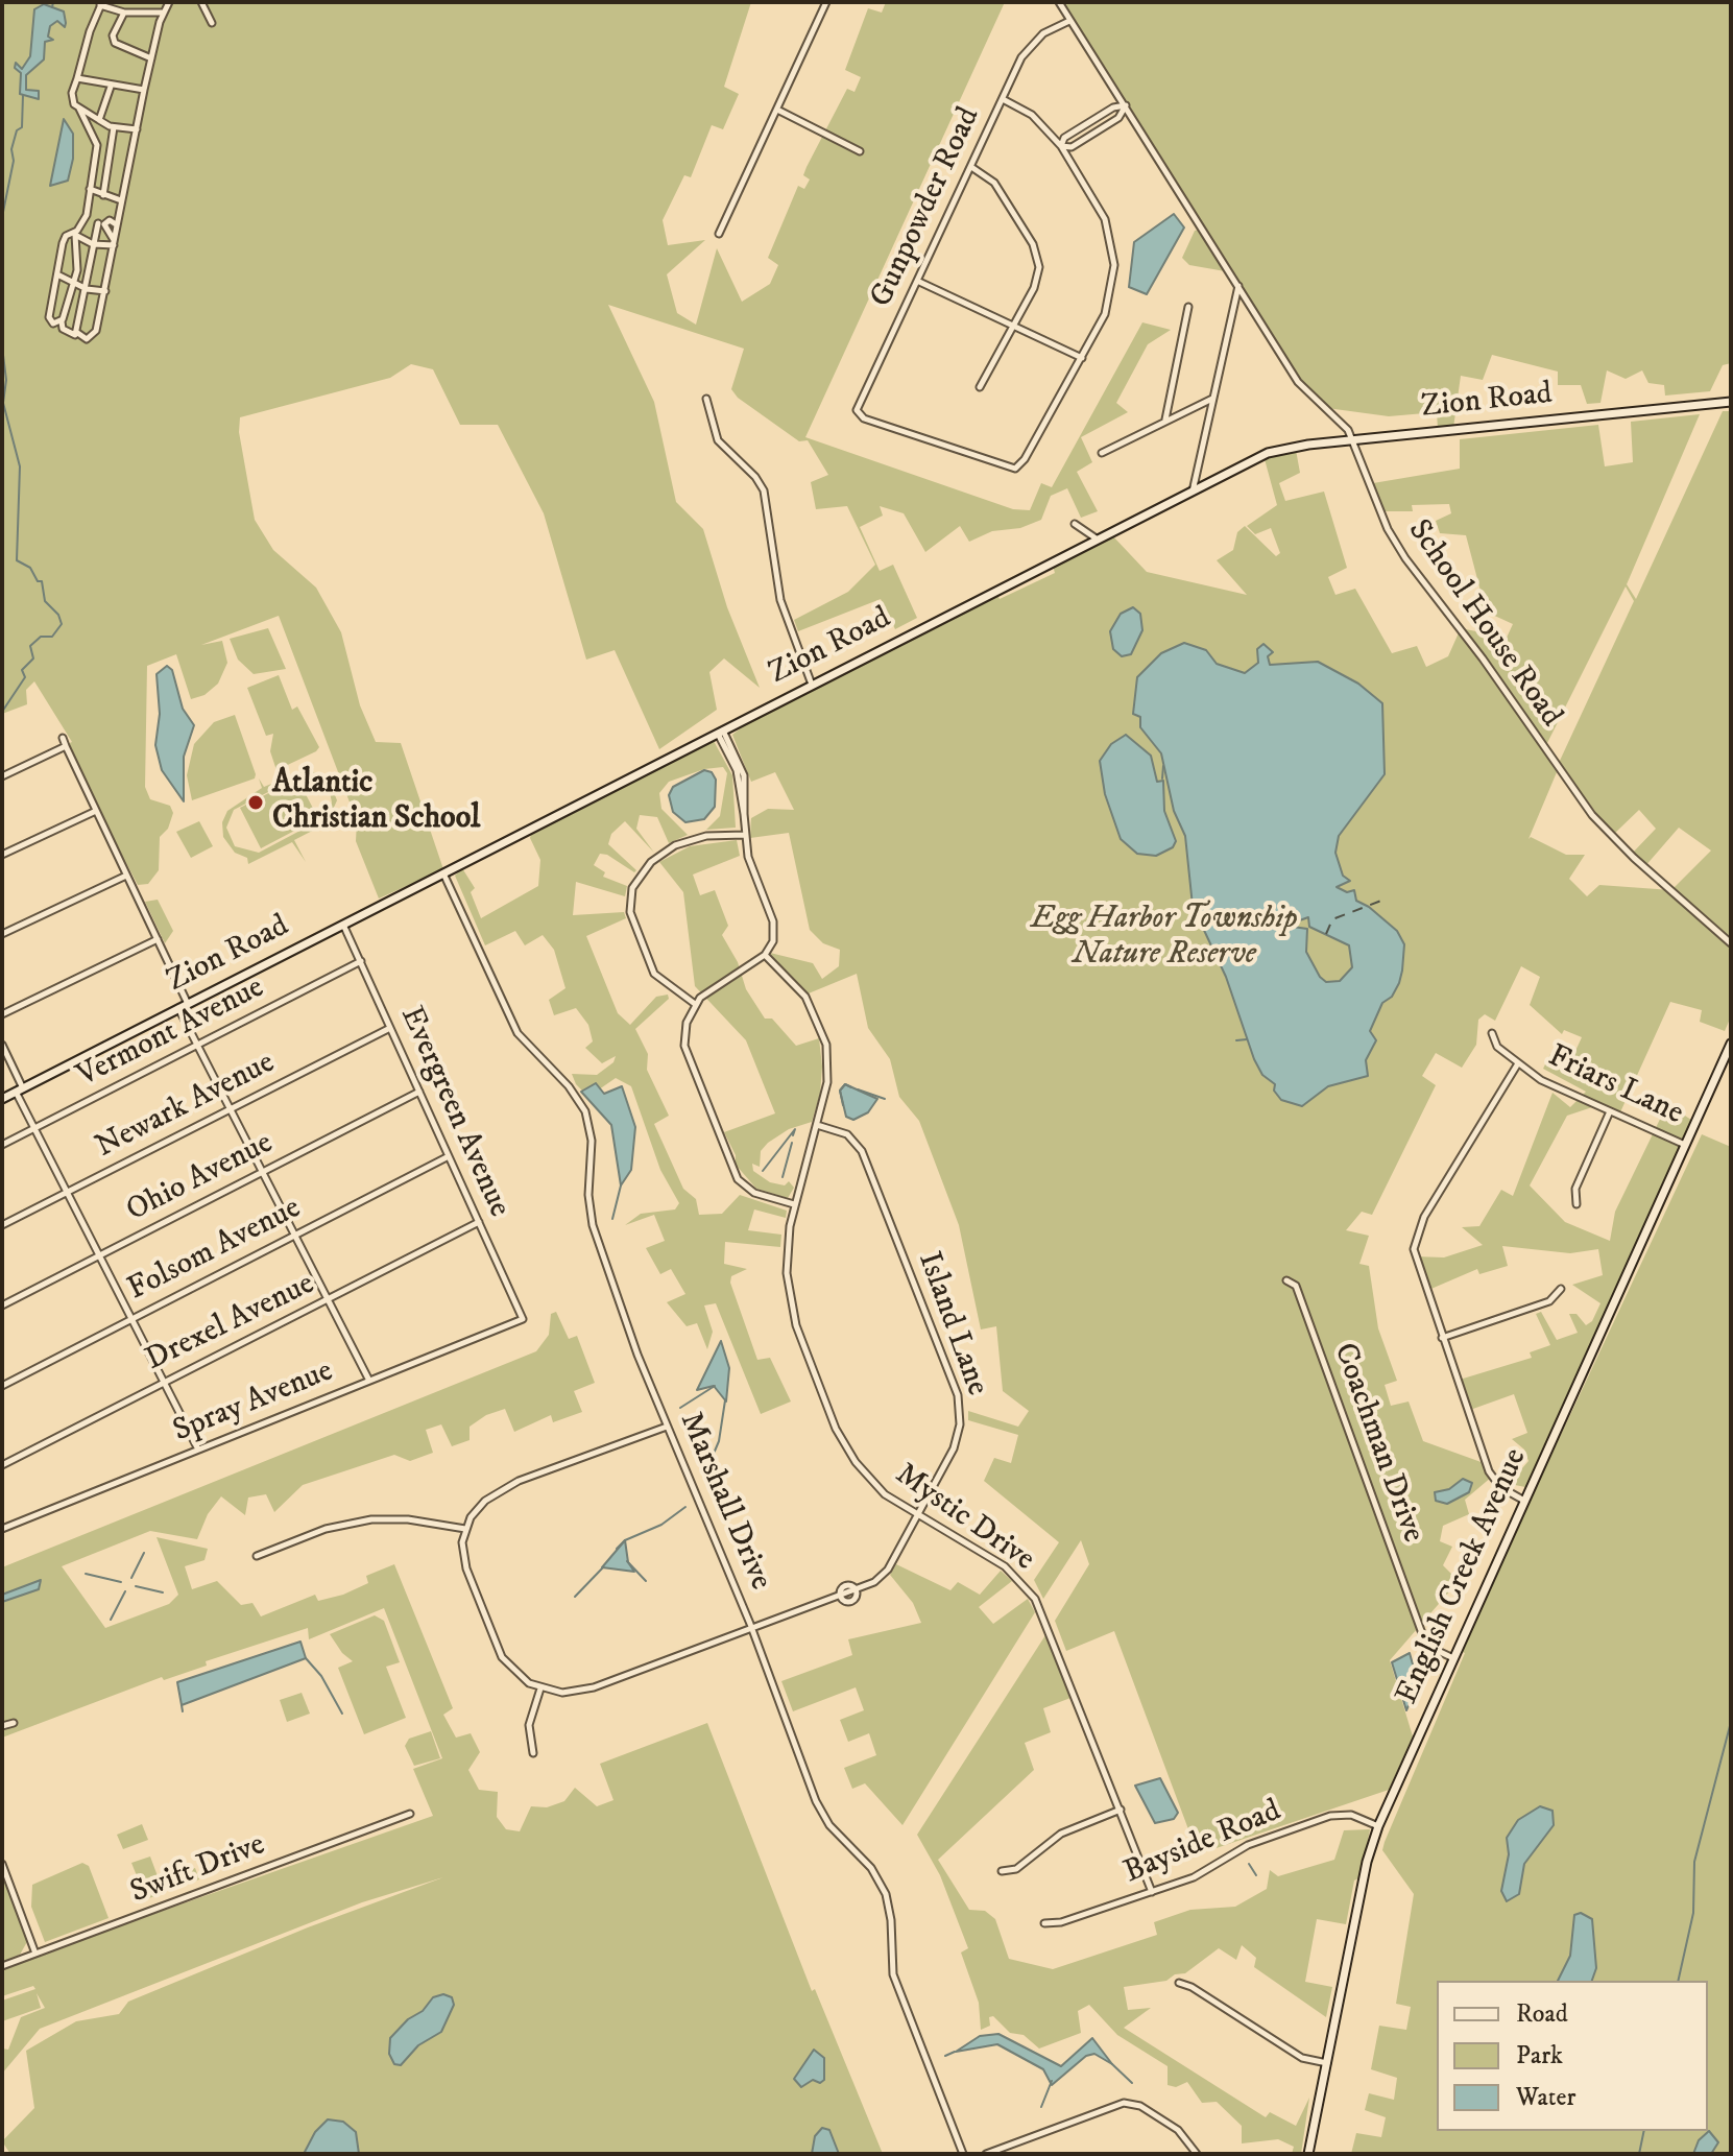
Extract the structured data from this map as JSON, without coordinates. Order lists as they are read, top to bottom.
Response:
{
  "streets": {
    "street": [
      "Gunpowder Road",
      "Zion Road",
      "School House Road",
      "Vermont Avenue",
      "Friars Lane",
      "Newark Avenue",
      "Evergreen Avenue",
      "Ohio Avenue",
      "Folsom Avenue",
      "Drexel Avenue",
      "Island Lane",
      "Spray Avenue",
      "Coachman Drive",
      "Marshall Drive",
      "Mystic Drive",
      "English Creek Avenue",
      "Bayside Road",
      "Swift Drive"
    ]
  },
  "crossings": [
    ["Gunpowder Road", "School House Road"],
    ["Zion Road", "School House Road"],
    ["Zion Road", "Evergreen Avenue"],
    ["Zion Road", "Marshall Drive"],
    ["Vermont Avenue", "Evergreen Avenue"],
    ["Friars Lane", "English Creek Avenue"],
    ["Newark Avenue", "Evergreen Avenue"],
    ["Evergreen Avenue", "Ohio Avenue"],
    ["Evergreen Avenue", "Folsom Avenue"],
    ["Evergreen Avenue", "Drexel Avenue"],
    ["Evergreen Avenue", "Spray Avenue"],
    ["Island Lane", "Marshall Drive"],
    ["Island Lane", "Mystic Drive"],
    ["Coachman Drive", "English Creek Avenue"],
    ["Mystic Drive", "Bayside Road"],
    ["English Creek Avenue", "Bayside Road"]
  ],
  "parks": ["Egg Harbor Township Nature Reserve"],
  "places": ["Atlantic Christian School"],
  "legend": ["Road", "Park", "Water"]
}
